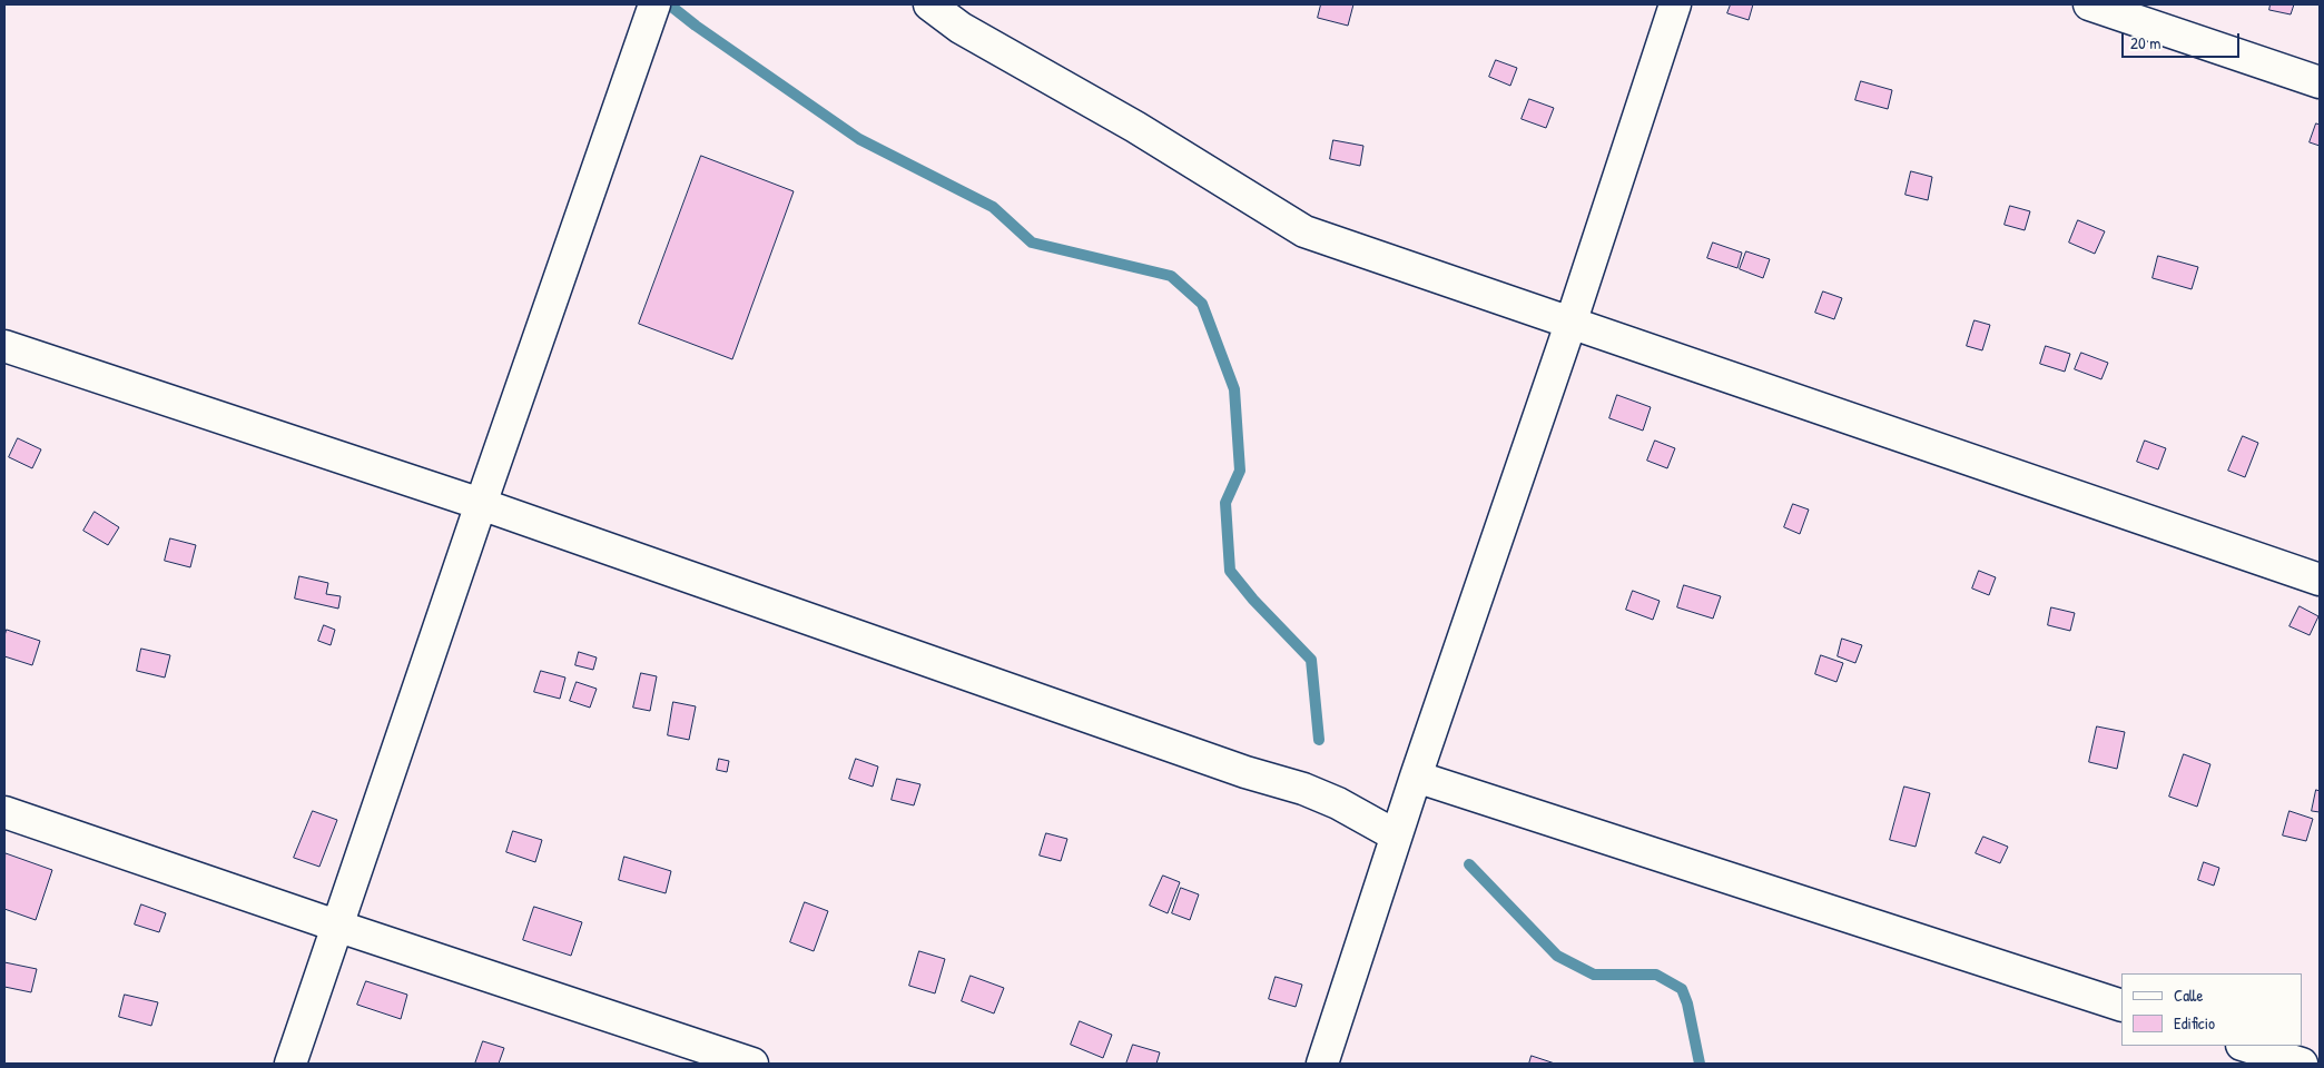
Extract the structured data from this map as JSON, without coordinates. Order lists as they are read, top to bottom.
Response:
{
  "legend": ["Calle", "Edificio"],
  "scale_bar": "20 m"
}
